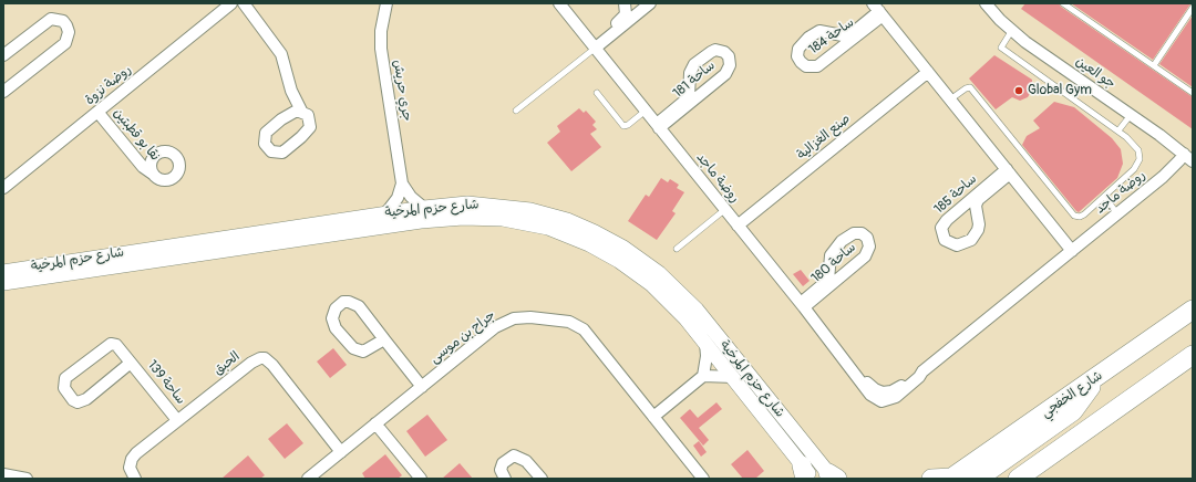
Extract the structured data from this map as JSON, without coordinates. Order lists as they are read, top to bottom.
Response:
{
  "streets": {
    "highway": ["شارع الخفجي"],
    "street": [
      "ساحة 184",
      "جو العين",
      "ساحة 181",
      "روضة نزوة",
      "جري حريش",
      "نقا بو قطبتين",
      "صنع الغزالية",
      "روضة ماجد",
      "ساحة 185",
      "شارع حزم المرخية",
      "ساحة 180",
      "جراح بن موسى",
      "الحبق",
      "ساحة 139"
    ]
  },
  "crossings": [
    ["جو العين", "روضة ماجد"],
    ["ساحة 181", "روضة ماجد"],
    ["روضة نزوة", "نقا بو قطبتين"],
    ["جري حريش", "شارع حزم المرخية"],
    ["صنع الغزالية", "روضة ماجد"],
    ["روضة ماجد", "ساحة 180"],
    ["جراح بن موسى", "الحبق"],
    ["الحبق", "ساحة 139"]
  ],
  "places": ["Global Gym"]
}
